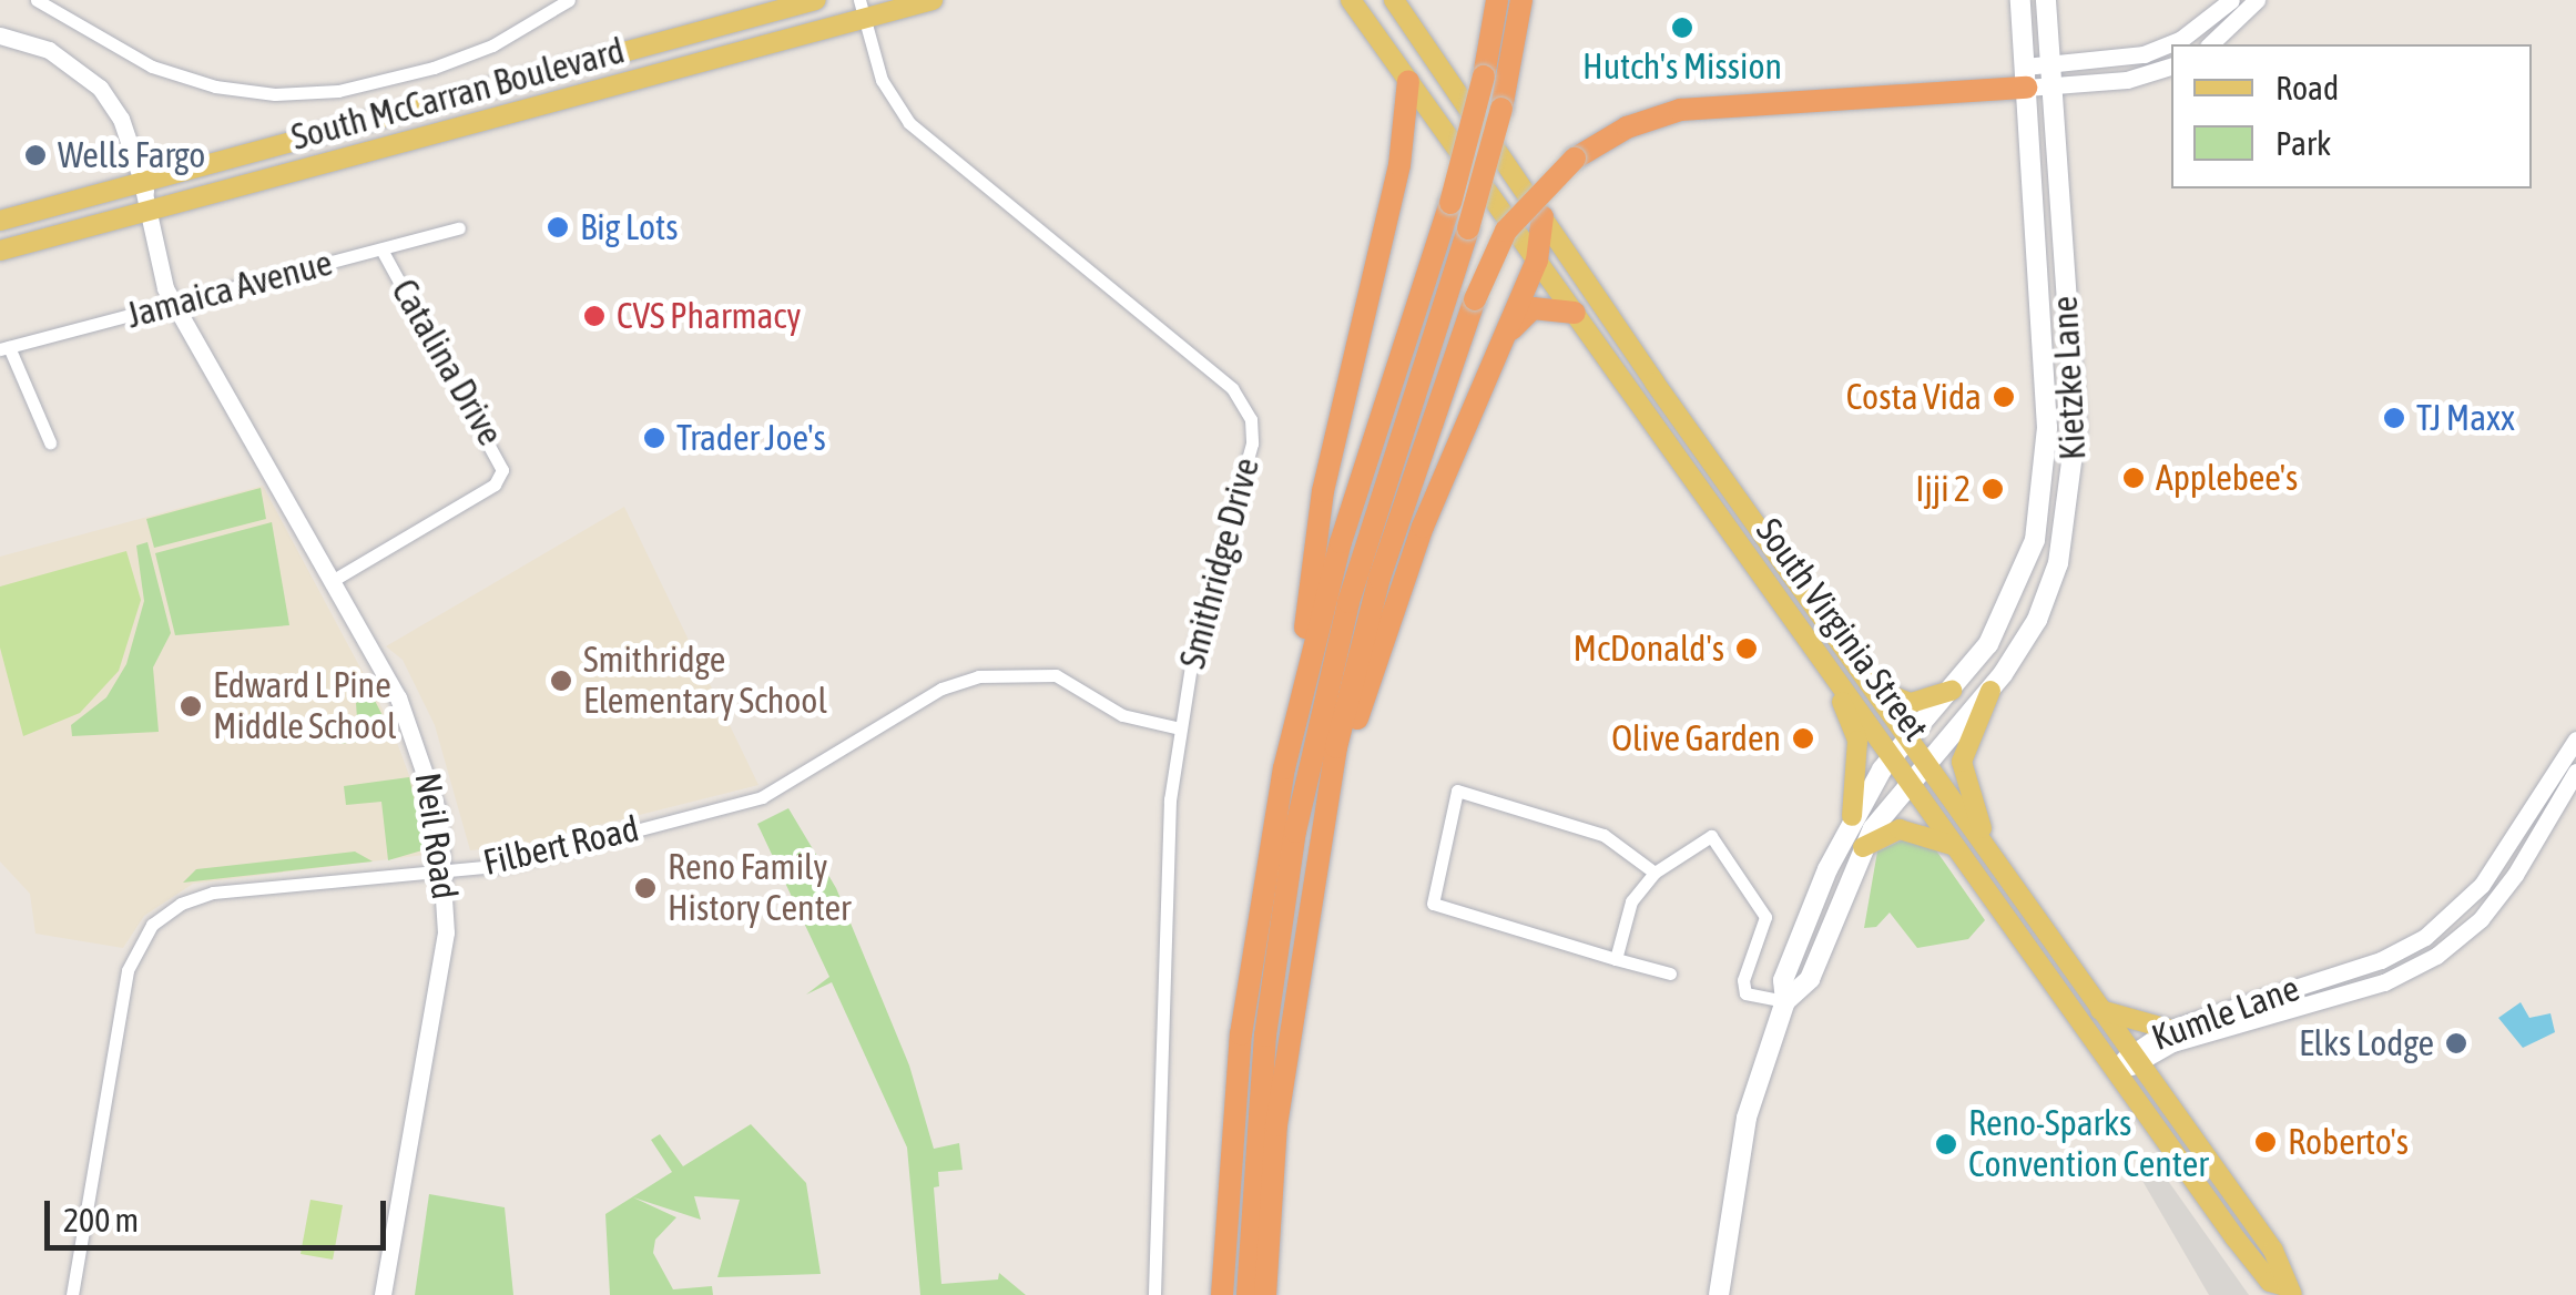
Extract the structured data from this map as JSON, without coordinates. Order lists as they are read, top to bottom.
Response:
{
  "streets": {
    "main road": ["South McCarran Boulevard", "Kietzke Lane", "South Virginia Street"],
    "street": [
      "Jamaica Avenue",
      "Catalina Drive",
      "Smithridge Drive",
      "Neil Road",
      "Filbert Road",
      "Kumle Lane"
    ]
  },
  "crossings": [
    ["South McCarran Boulevard", "Smithridge Drive"],
    ["South McCarran Boulevard", "Neil Road"],
    ["Jamaica Avenue", "Catalina Drive"],
    ["Jamaica Avenue", "Neil Road"],
    ["Catalina Drive", "Neil Road"],
    ["Kietzke Lane", "South Virginia Street"],
    ["Smithridge Drive", "Filbert Road"],
    ["South Virginia Street", "Kumle Lane"],
    ["Neil Road", "Filbert Road"]
  ],
  "places": [
    "Hutch's Mission",
    "Wells Fargo",
    "Big Lots",
    "CVS Pharmacy",
    "Costa Vida",
    "TJ Maxx",
    "Trader Joe's",
    "Applebee's",
    "Ijji 2",
    "McDonald's",
    "Smithridge Elementary School",
    "Edward L Pine Middle School",
    "Olive Garden",
    "Reno Family History Center",
    "Elks Lodge",
    "Roberto's",
    "Reno-Sparks Convention Center"
  ],
  "legend": ["Road", "Park"],
  "scale_bar": "200 m"
}
